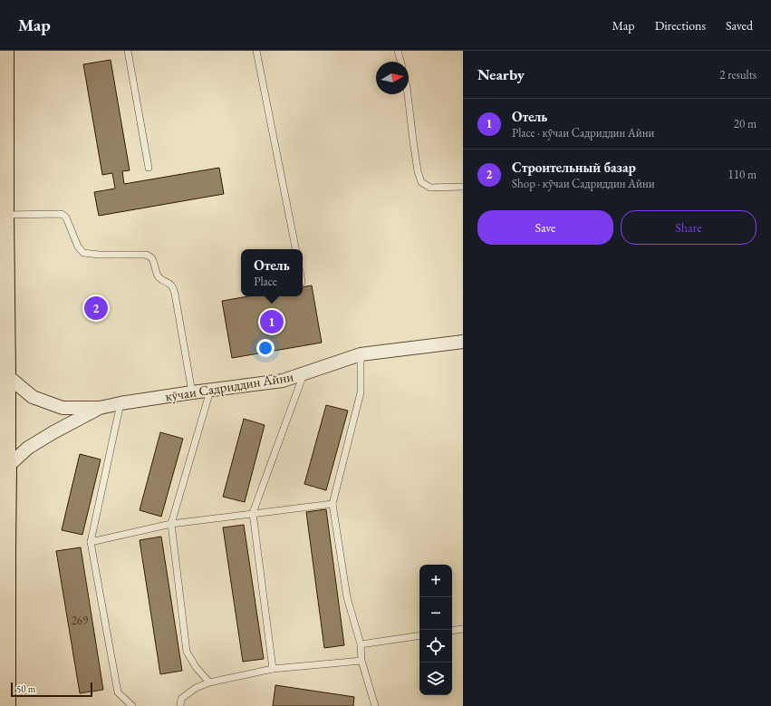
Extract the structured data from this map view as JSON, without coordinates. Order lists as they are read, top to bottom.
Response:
{
  "streets": {
    "street": ["кӯчаи Садриддин Айни"]
  },
  "house_numbers": ["269"],
  "scale_bar": "50 m",
  "north": "right",
  "page": {
    "header": "Map",
    "nav": ["Map", "Directions", "Saved"],
    "heading": ["Nearby", "2 results"],
    "list": [
      {
        "mark": "1",
        "name": "Отель",
        "note": "Place · кӯчаи Садриддин Айни",
        "value": "20 m"
      },
      {
        "mark": "2",
        "name": "Строительный базар",
        "note": "Shop · кӯчаи Садриддин Айни",
        "value": "110 m"
      }
    ],
    "buttons": ["Save", "Share"],
    "popup": ["Отель", "Place"],
    "pins": ["2", "1"],
    "map_buttons": ["+", "−"],
    "scale": "50 m"
  }
}
